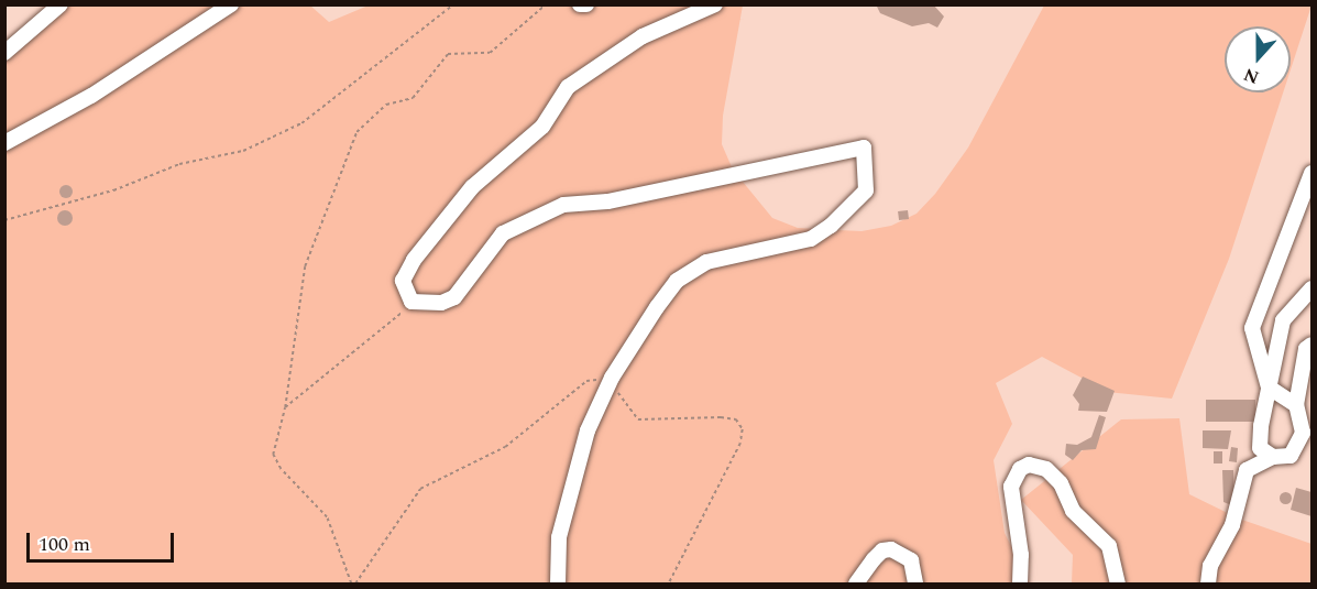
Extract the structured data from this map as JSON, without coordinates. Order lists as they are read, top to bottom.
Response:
{
  "scale_bar": "100 m",
  "north": "bottom"
}
